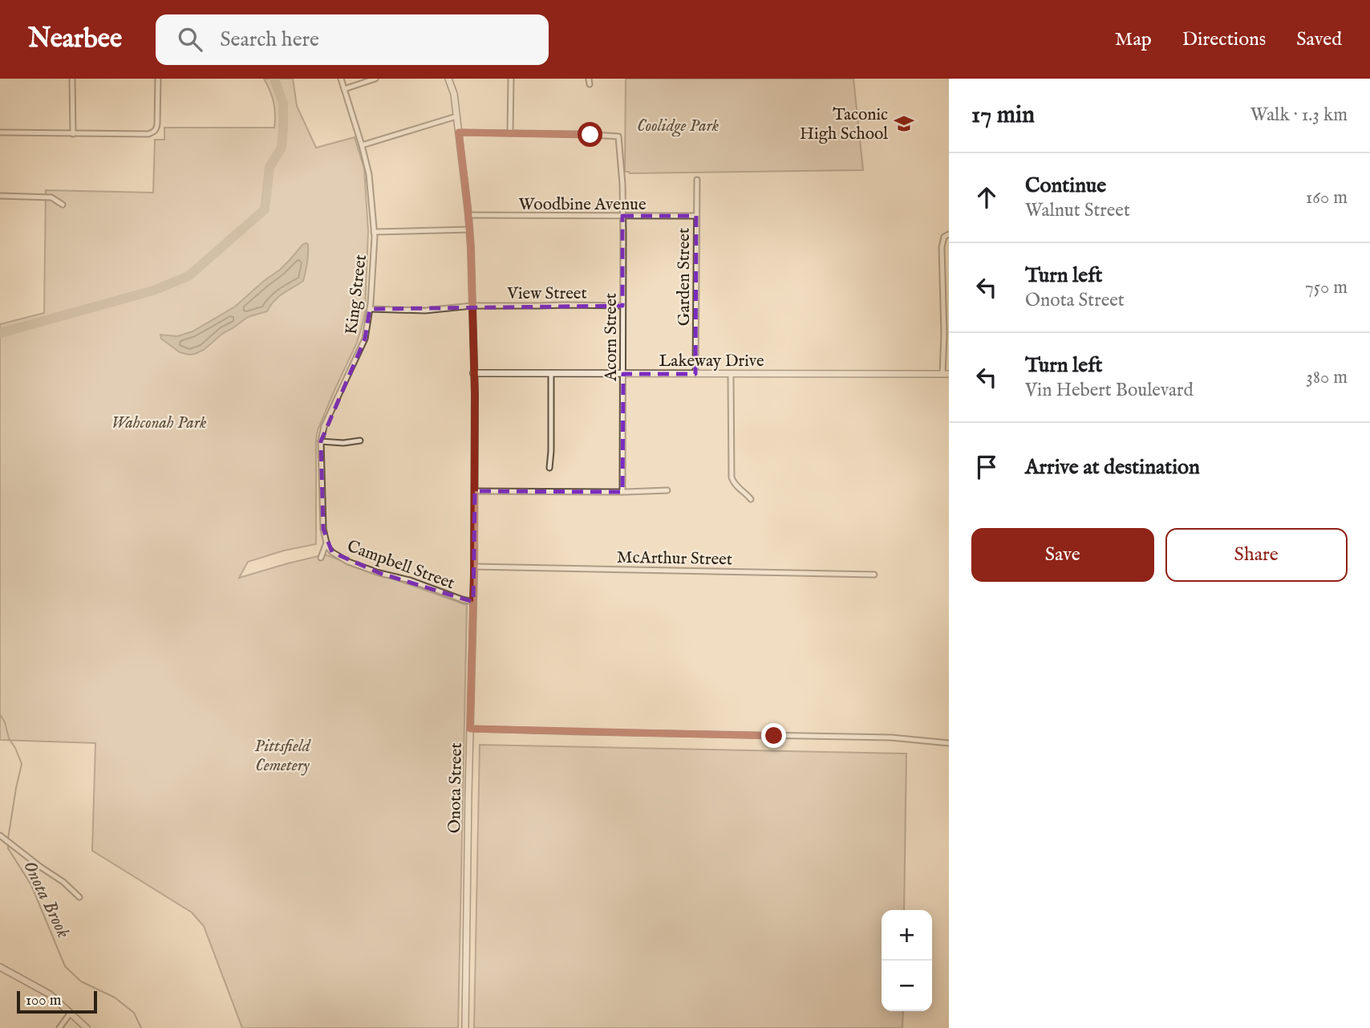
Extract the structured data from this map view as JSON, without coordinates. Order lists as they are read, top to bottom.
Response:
{
  "streets": {
    "street": [
      "Woodbine Avenue",
      "Garden Street",
      "View Street",
      "King Street",
      "Acorn Street",
      "Lakeway Drive",
      "McArthur Street",
      "Campbell Street",
      "Onota Street"
    ]
  },
  "crossings": [
    ["Woodbine Avenue", "Garden Street"],
    ["Woodbine Avenue", "Acorn Street"],
    ["Woodbine Avenue", "Onota Street"],
    ["Garden Street", "Lakeway Drive"],
    ["View Street", "King Street"],
    ["View Street", "Acorn Street"],
    ["View Street", "Onota Street"],
    ["King Street", "Campbell Street"],
    ["Acorn Street", "Lakeway Drive"],
    ["Lakeway Drive", "Onota Street"],
    ["McArthur Street", "Onota Street"],
    ["Campbell Street", "Onota Street"]
  ],
  "water": ["Onota Brook"],
  "parks": ["Coolidge Park", "Wahconah Park", "Pittsfield Cemetery"],
  "places": {
    "school or university": ["Taconic High School"]
  },
  "scale_bar": "100 m",
  "page": {
    "header": "Nearbee",
    "search": "Search here",
    "nav": ["Map", "Directions", "Saved"],
    "heading": ["17 min", "Walk · 1.3 km"],
    "list": [
      ["Continue", "Walnut Street", "160 m"],
      ["Turn left", "Onota Street", "750 m"],
      ["Turn left", "Vin Hebert Boulevard", "380 m"],
      "Arrive at destination"
    ],
    "buttons": ["Save", "Share"],
    "map_buttons": ["+", "−"],
    "scale": "100 m"
  }
}
